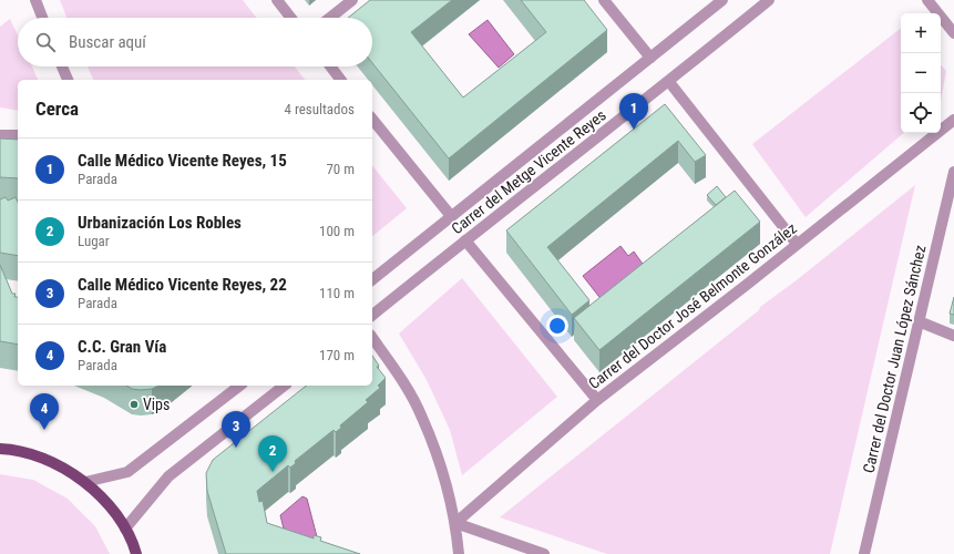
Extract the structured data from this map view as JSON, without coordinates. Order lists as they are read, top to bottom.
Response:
{
  "streets": {
    "street": ["Carrer del Metge Vicente Reyes", "Carrer del Doctor José Belmonte González", "Carrer del Doctor Juan López Sánchez"]
  },
  "places": ["Vips"],
  "page": {
    "map_buttons": ["+", "−"],
    "search": "Buscar aquí",
    "heading": ["Cerca", "4 resultados"],
    "pins": [
      "1",
      "4",
      "3",
      "2"
    ],
    "list": [
      {
        "mark": "1",
        "name": "Calle Médico Vicente Reyes, 15",
        "note": "Parada",
        "value": "70 m"
      },
      {
        "mark": "2",
        "name": "Urbanización Los Robles",
        "note": "Lugar",
        "value": "100 m"
      },
      {
        "mark": "3",
        "name": "Calle Médico Vicente Reyes, 22",
        "note": "Parada",
        "value": "110 m"
      },
      {
        "mark": "4",
        "name": "C.C. Gran Vía",
        "note": "Parada",
        "value": "170 m"
      }
    ]
  }
}
